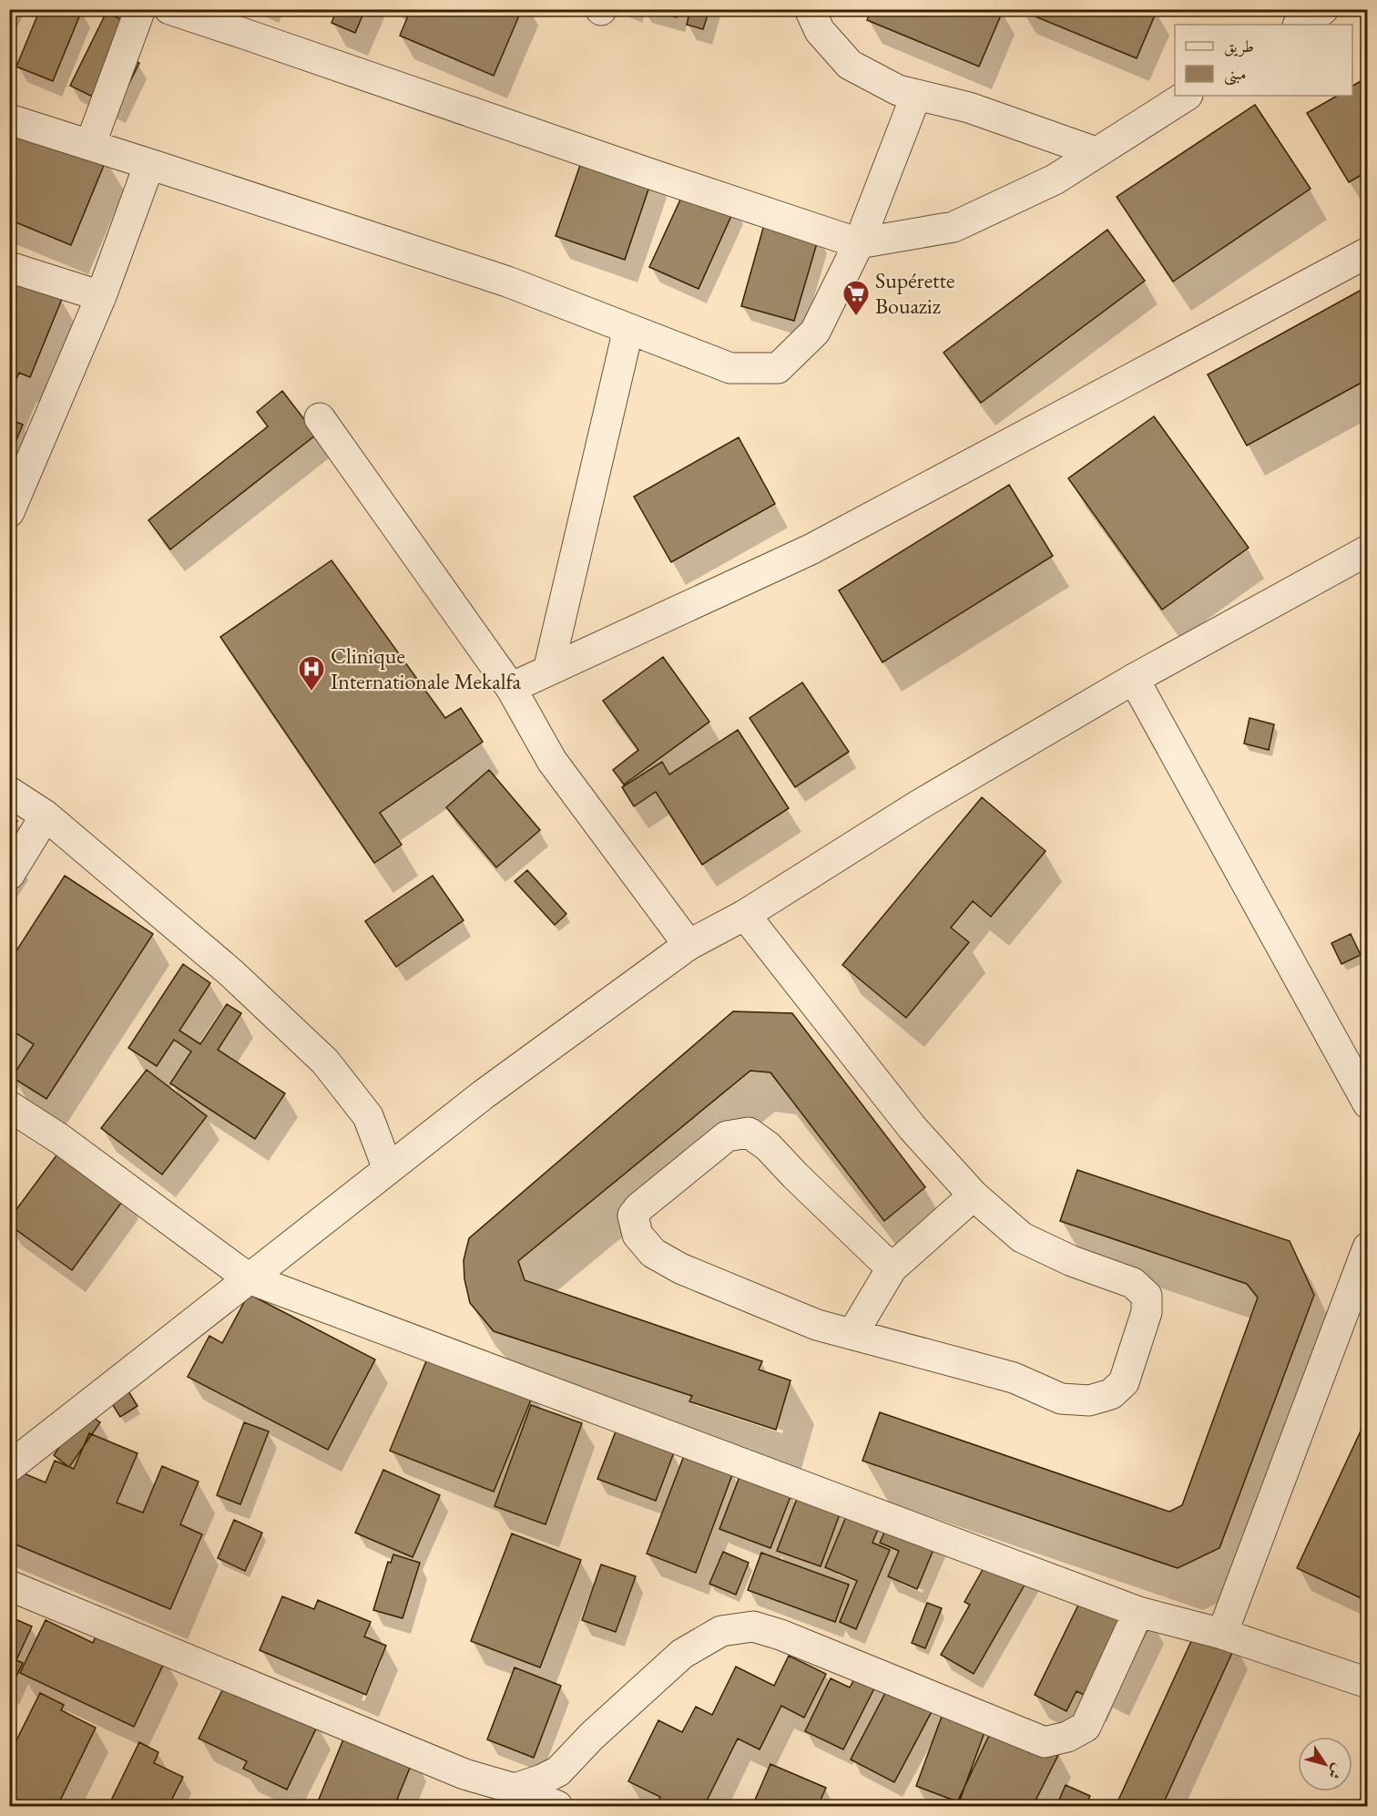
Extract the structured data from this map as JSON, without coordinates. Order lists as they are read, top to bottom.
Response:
{
  "places": {
    "supermarket": ["Supérette Bouaziz"],
    "hospital": ["Clinique Internationale Mekalfa"]
  },
  "legend": ["طريق", "مبنى"],
  "north": "bottom right"
}
